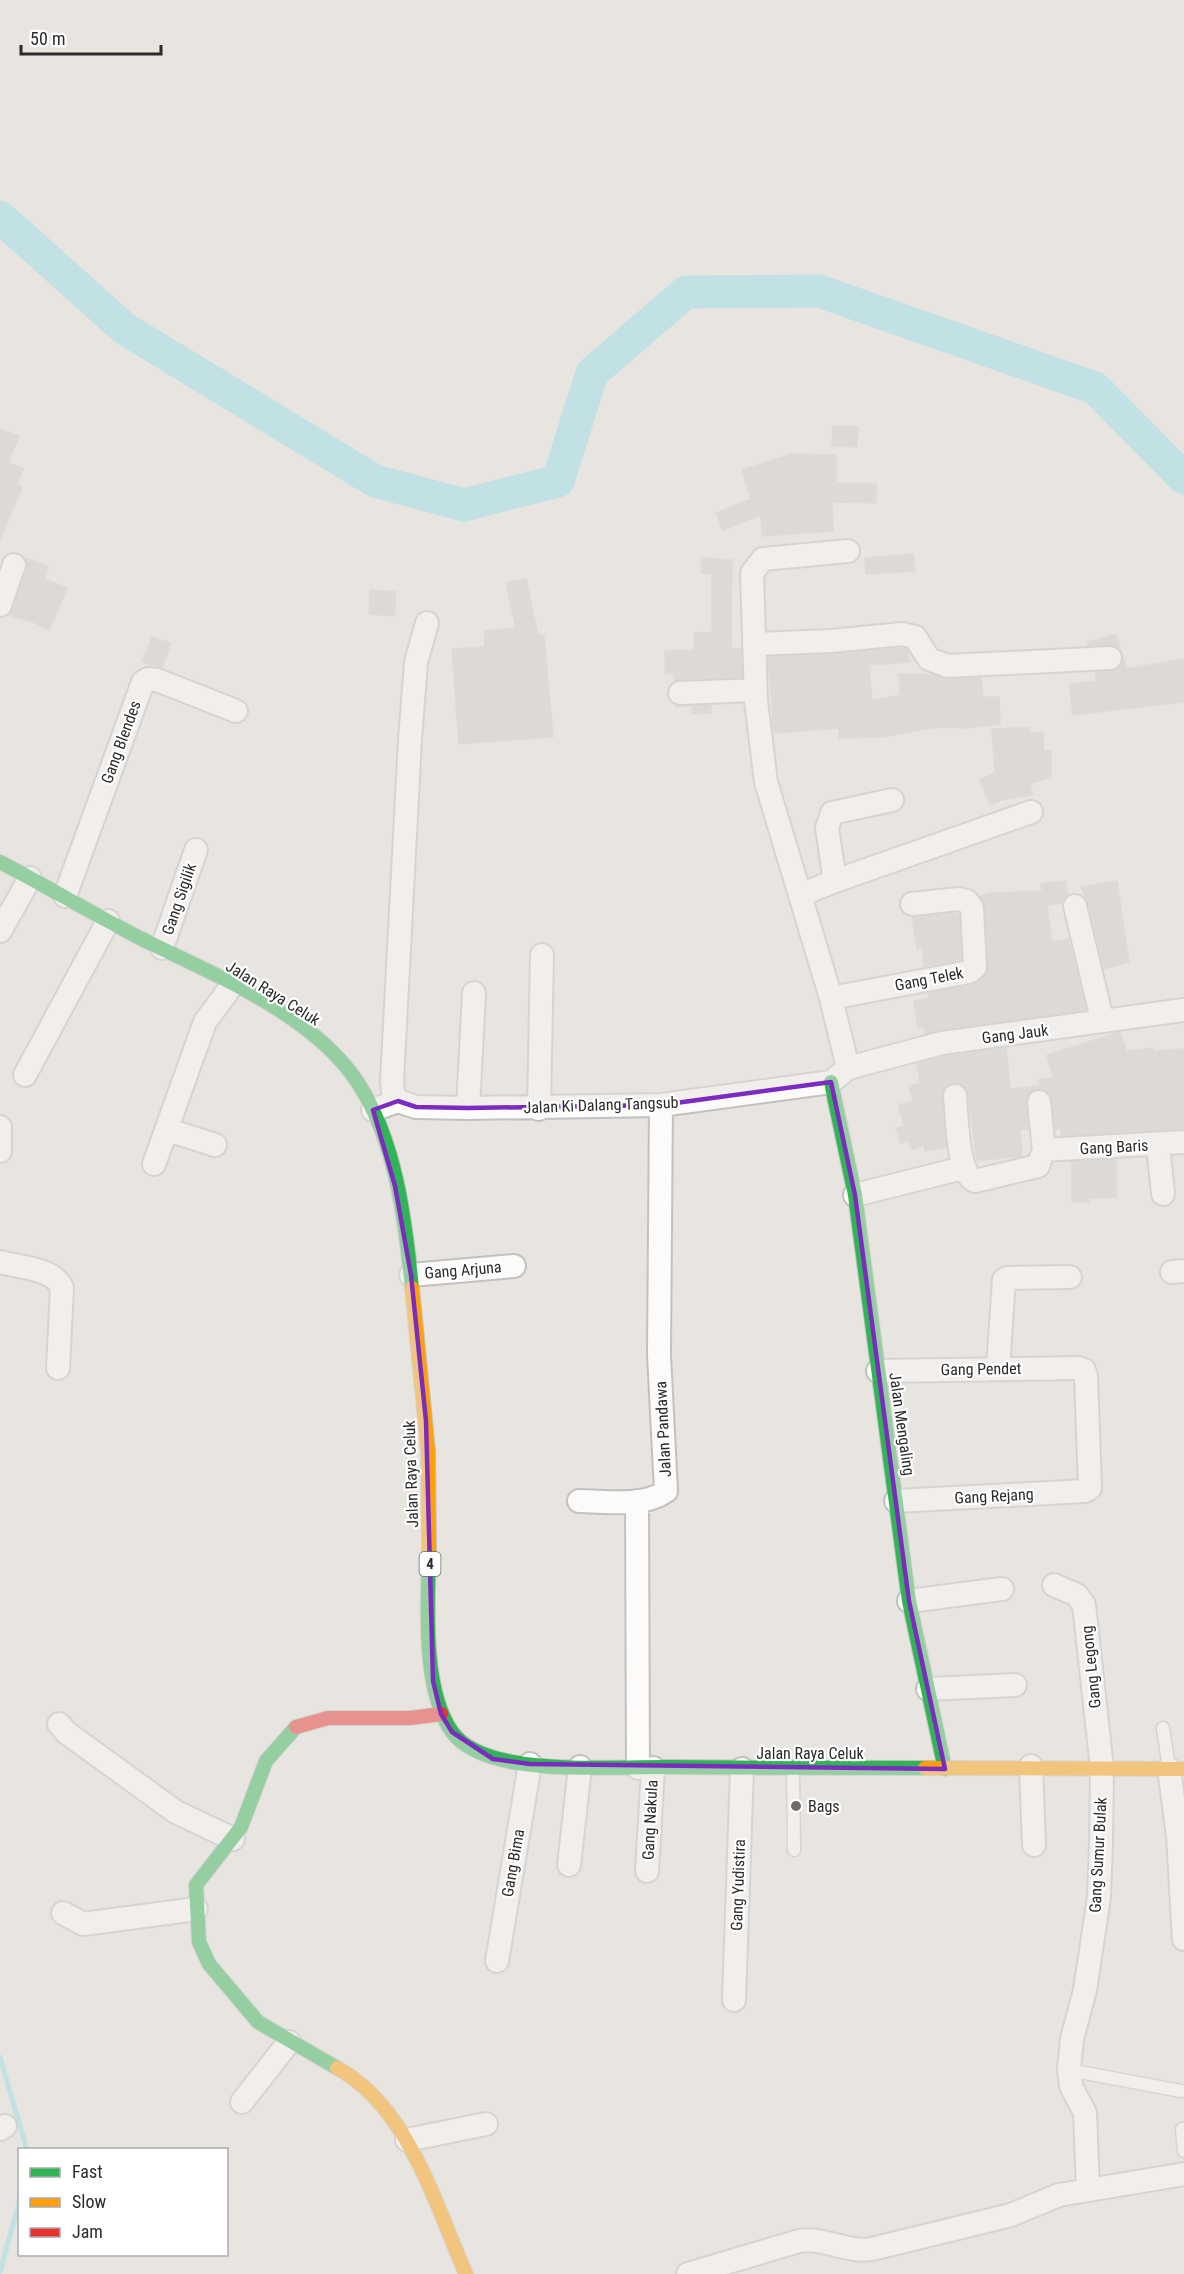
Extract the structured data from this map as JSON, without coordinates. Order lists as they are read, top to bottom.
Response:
{
  "streets": {
    "main road": ["Jalan Raya Celuk", "Jalan Mengaling", "4"],
    "street": [
      "Gang Blendes",
      "Gang Sigilik",
      "Gang Telek",
      "Gang Jauk",
      "Jalan Ki Dalang Tangsub",
      "Gang Baris",
      "Gang Arjuna",
      "Gang Pendet",
      "Jalan Pandawa",
      "Gang Rejang",
      "Gang Legong",
      "Gang Nakula",
      "Gang Sumur Bulak",
      "Gang Bima",
      "Gang Yudistira"
    ]
  },
  "crossings": [
    ["Gang Blendes", "Jalan Raya Celuk"],
    ["Gang Sigilik", "Jalan Raya Celuk"],
    ["Jalan Raya Celuk", "Gang Arjuna"],
    ["Jalan Raya Celuk", "Jalan Mengaling"],
    ["Jalan Raya Celuk", "Gang Legong"],
    ["Jalan Raya Celuk", "Gang Nakula"],
    ["Jalan Raya Celuk", "Gang Sumur Bulak"],
    ["Jalan Raya Celuk", "Gang Bima"],
    ["Jalan Raya Celuk", "Gang Yudistira"],
    ["Jalan Ki Dalang Tangsub", "Jalan Mengaling"],
    ["Jalan Ki Dalang Tangsub", "Jalan Pandawa"],
    ["Gang Pendet", "Jalan Mengaling"],
    ["Gang Pendet", "Gang Rejang"],
    ["Jalan Mengaling", "Gang Rejang"],
    ["Gang Legong", "Gang Sumur Bulak"]
  ],
  "places": ["Bags"],
  "legend": ["Fast", "Slow", "Jam"],
  "scale_bar": "50 m"
}
